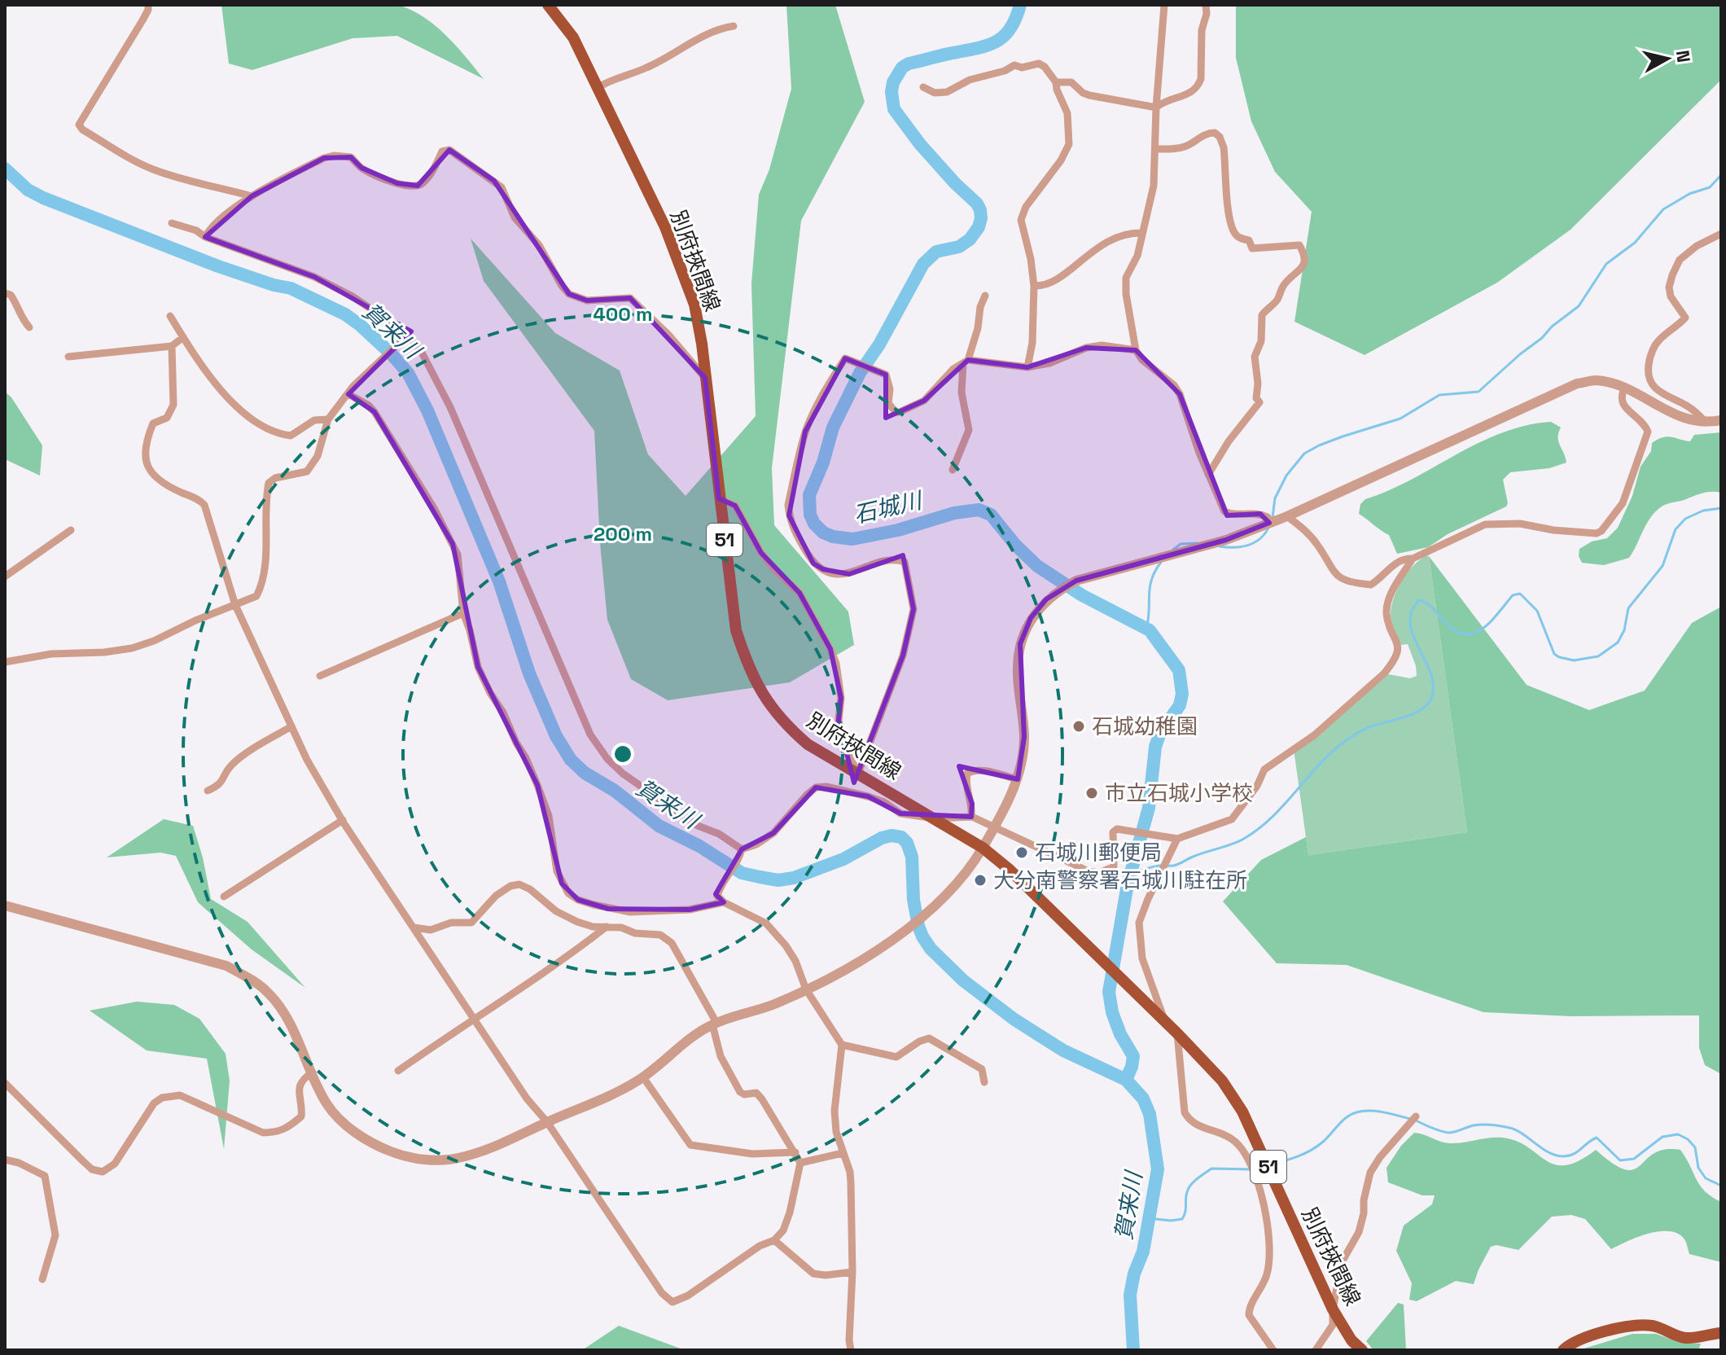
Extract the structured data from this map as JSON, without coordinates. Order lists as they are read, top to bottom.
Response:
{
  "streets": {
    "main road": ["別府挾間線", "51"]
  },
  "water": ["賀来川", "石城川"],
  "places": [
    "石城幼稚園",
    "市立石城小学校",
    "石城川郵便局",
    "大分南警察署石城川駐在所"
  ],
  "north": "right",
  "rings": ["400 m", "200 m"]
}
